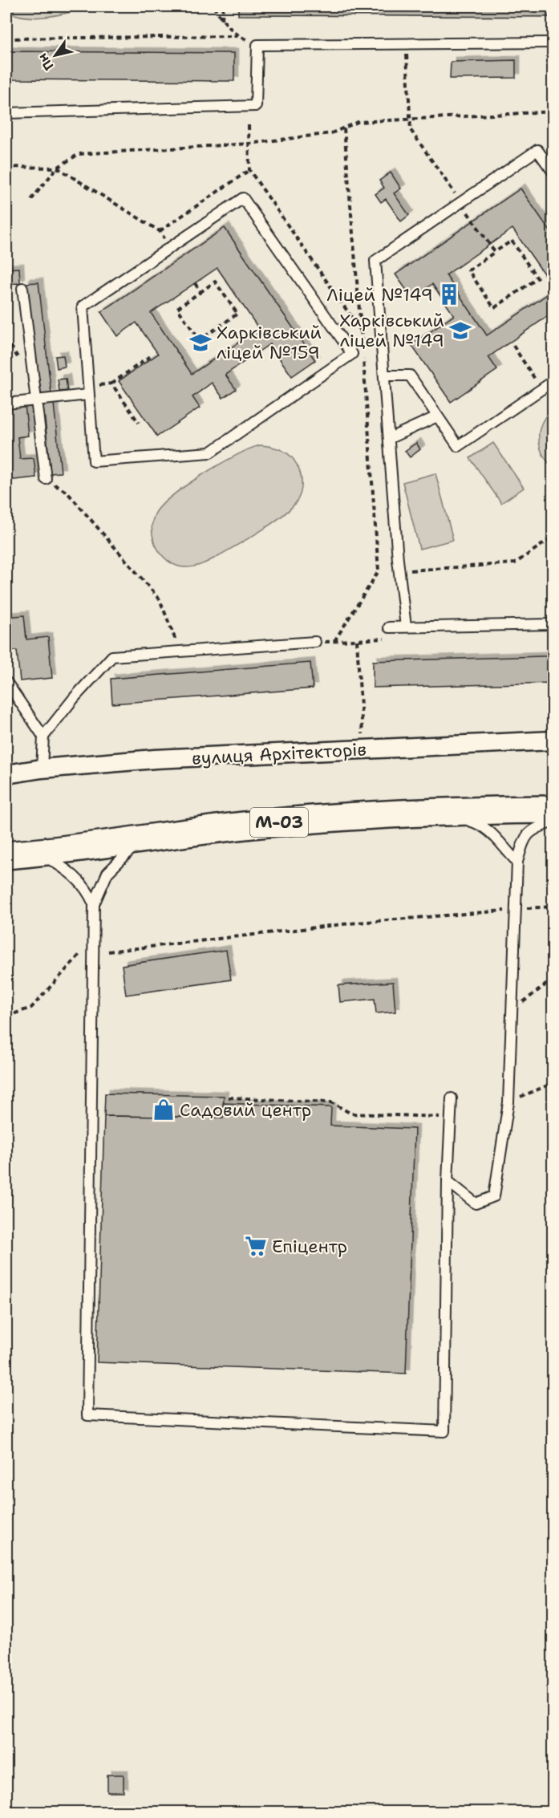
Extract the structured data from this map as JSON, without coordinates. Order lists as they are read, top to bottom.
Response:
{
  "streets": {
    "highway": ["М-03"],
    "street": ["вулиця Архітекторів"]
  },
  "places": {
    "building": ["Ліцей №149"],
    "school or university": ["Харківський ліцей №149", "Харківський ліцей №159"],
    "shop": ["Садовий центр"],
    "supermarket": ["Епіцентр"]
  },
  "north": "bottom left"
}
